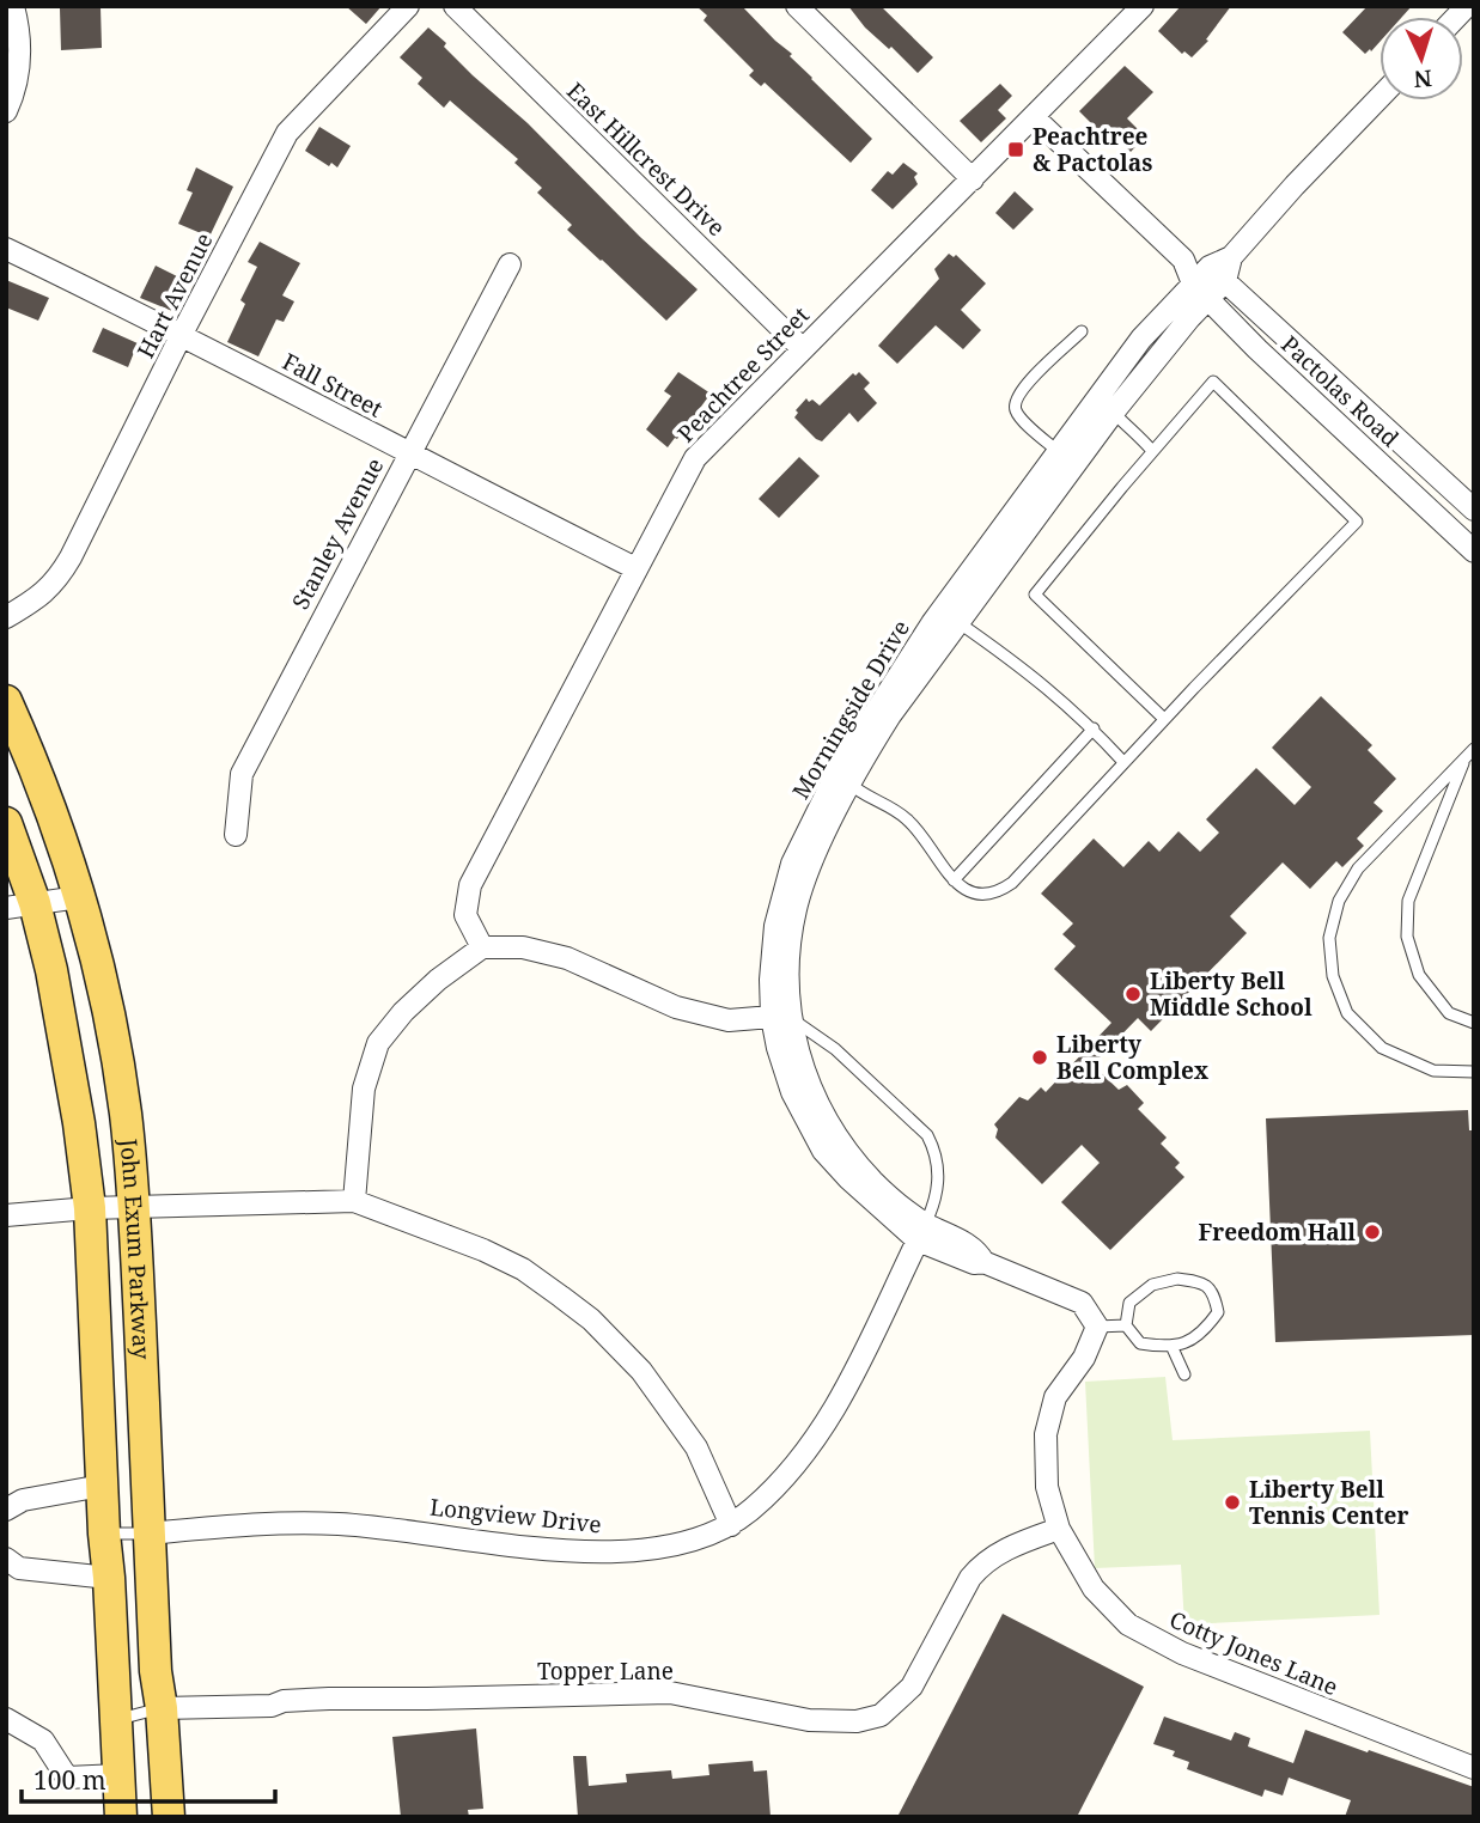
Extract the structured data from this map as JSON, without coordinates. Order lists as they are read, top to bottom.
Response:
{
  "streets": {
    "main road": ["John Exum Parkway"],
    "street": [
      "East Hillcrest Drive",
      "Hart Avenue",
      "Peachtree Street",
      "Fall Street",
      "Pactolas Road",
      "Stanley Avenue",
      "Morningside Drive",
      "Longview Drive",
      "Cotty Jones Lane",
      "Topper Lane"
    ]
  },
  "crossings": [
    ["East Hillcrest Drive", "Peachtree Street"],
    ["Hart Avenue", "Fall Street"],
    ["Peachtree Street", "Fall Street"],
    ["Peachtree Street", "Pactolas Road"],
    ["Fall Street", "Stanley Avenue"],
    ["Pactolas Road", "Morningside Drive"],
    ["Morningside Drive", "Longview Drive"],
    ["John Exum Parkway", "Longview Drive"],
    ["John Exum Parkway", "Topper Lane"],
    ["Cotty Jones Lane", "Topper Lane"]
  ],
  "places": {
    "transit": ["Peachtree & Pactolas"],
    "other": [
      "Liberty Bell Middle School",
      "Liberty Bell Complex",
      "Freedom Hall",
      "Liberty Bell Tennis Center"
    ]
  },
  "scale_bar": "100 m",
  "north": "bottom"
}
